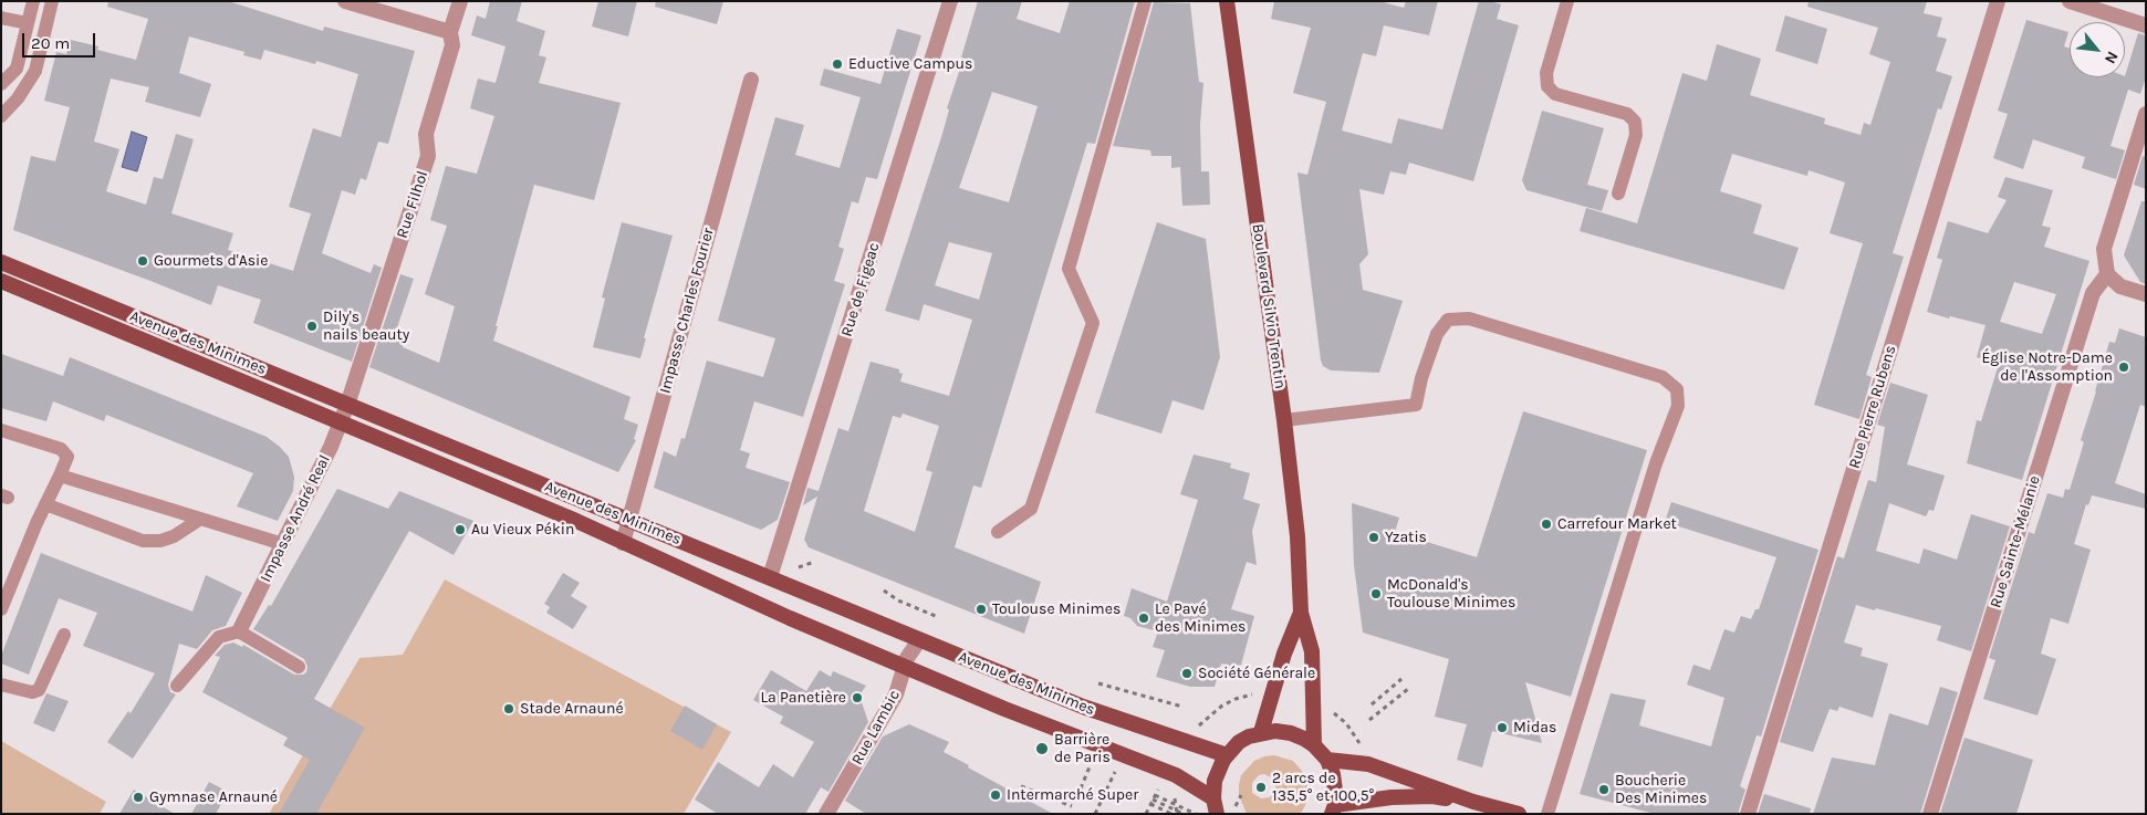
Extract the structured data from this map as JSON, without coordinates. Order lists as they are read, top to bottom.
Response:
{
  "streets": {
    "main road": ["Boulevard Silvio Trentin", "Avenue des Minimes"],
    "street": [
      "Rue Filhol",
      "Rue de Figeac",
      "Impasse Charles Fourier",
      "Rue Pierre Rubens",
      "Impasse André Real",
      "Rue Sainte-Mélanie",
      "Rue Lambic"
    ]
  },
  "crossings": [
    ["Rue Filhol", "Avenue des Minimes"],
    ["Rue Filhol", "Impasse André Real"],
    ["Rue de Figeac", "Avenue des Minimes"],
    ["Impasse Charles Fourier", "Avenue des Minimes"],
    ["Avenue des Minimes", "Impasse André Real"],
    ["Avenue des Minimes", "Rue Lambic"]
  ],
  "places": [
    "Eductive Campus",
    "Gourmets d'Asie",
    "Dily's nails beauty",
    "Église Notre-Dame de l'Assomption",
    "Carrefour Market",
    "Au Vieux Pékin",
    "Yzatis",
    "McDonald's Toulouse Minimes",
    "Toulouse Minimes",
    "Le Pavé des Minimes",
    "Société Générale",
    "La Panetière",
    "Stade Arnauné",
    "Midas",
    "Barrière de Paris",
    "2 arcs de 135,5° et 100,5°",
    "Boucherie Des Minimes",
    "Intermarché Super",
    "Gymnase Arnauné"
  ],
  "scale_bar": "20 m",
  "north": "bottom right"
}
